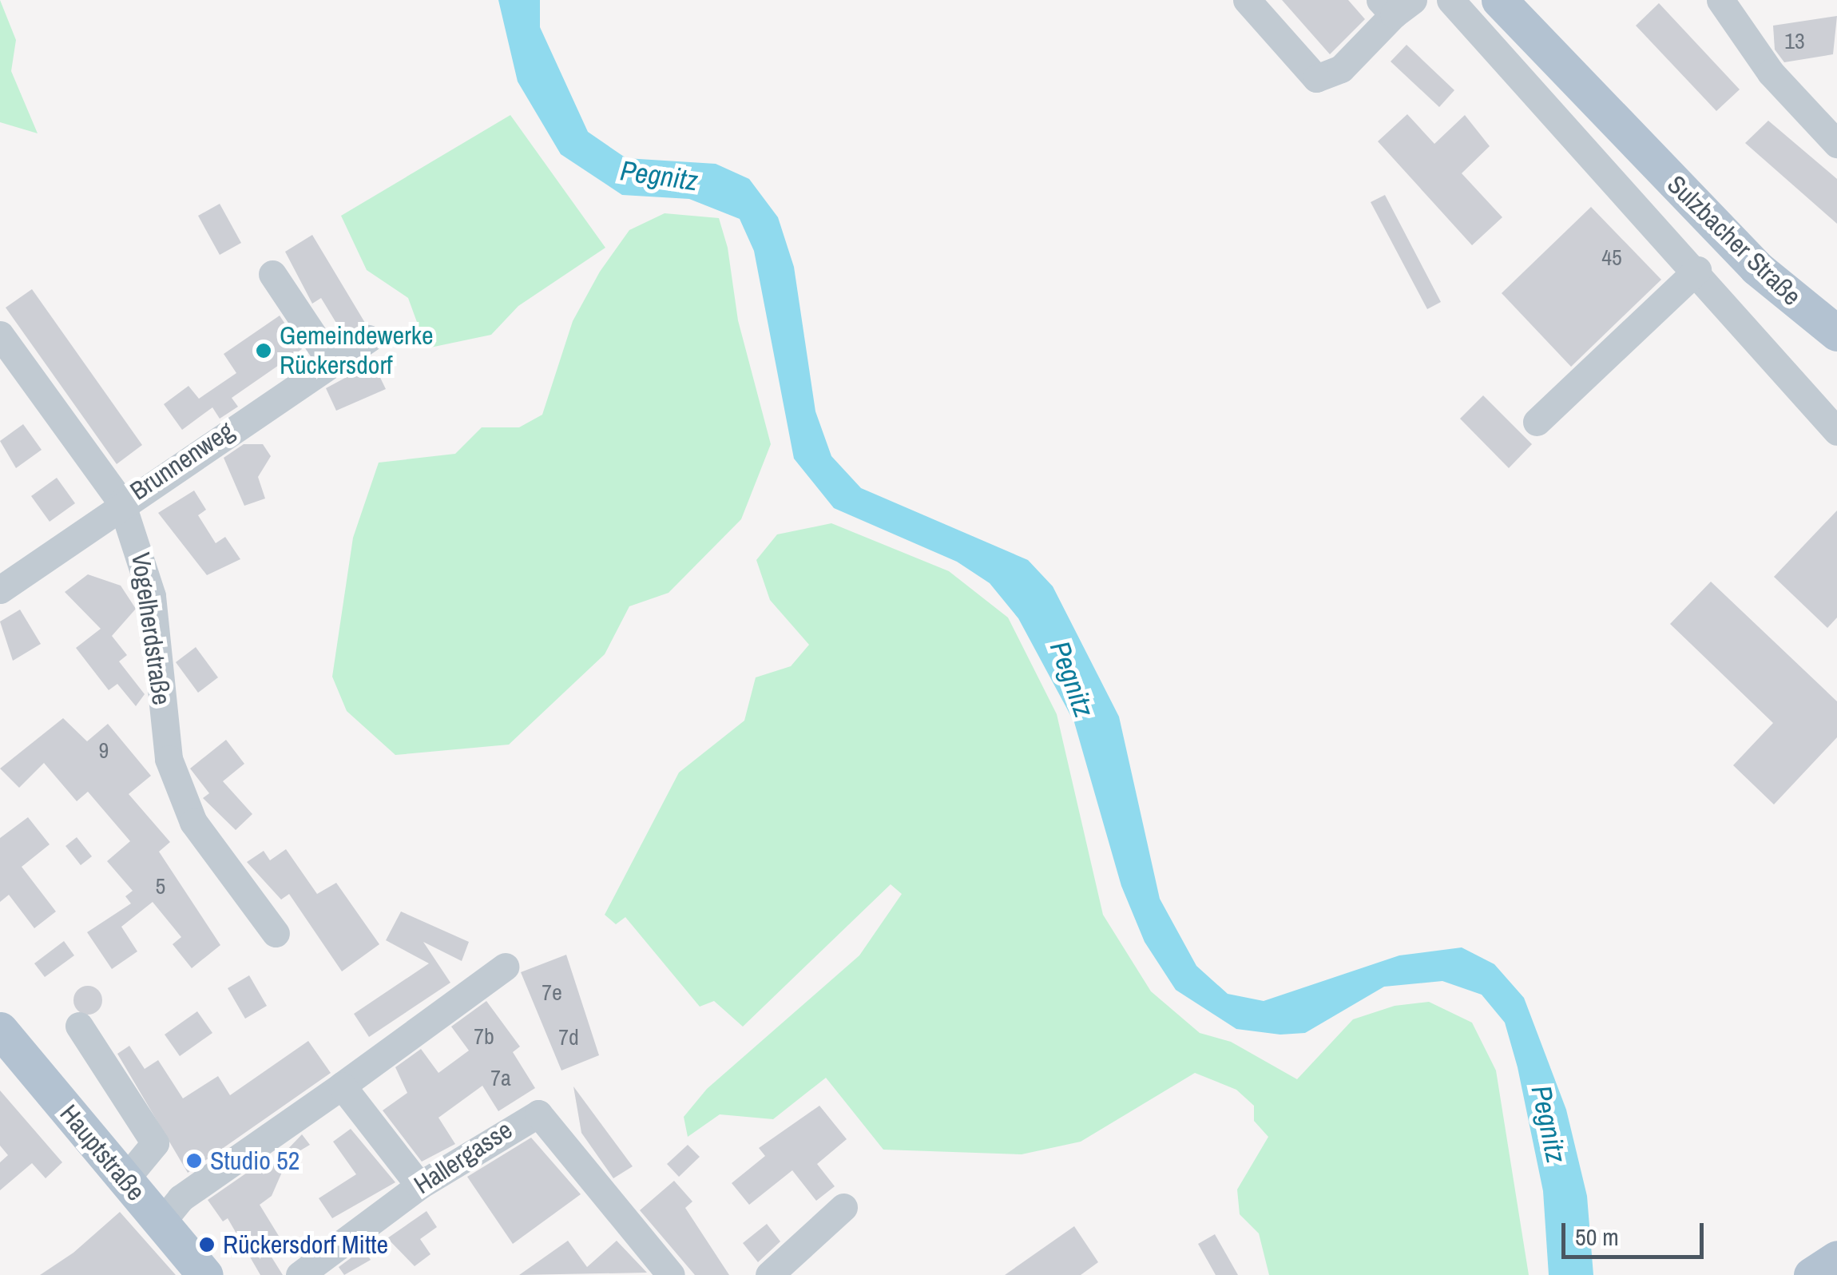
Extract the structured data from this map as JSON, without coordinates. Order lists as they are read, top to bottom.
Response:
{
  "streets": {
    "main road": ["Sulzbacher Straße", "Hauptstraße"],
    "street": ["Brunnenweg", "Vogelherdstraße", "Hallergasse"]
  },
  "crossings": [
    ["Brunnenweg", "Vogelherdstraße"]
  ],
  "water": ["Pegnitz"],
  "places": ["Gemeindewerke Rückersdorf", "Studio 52", "Rückersdorf Mitte"],
  "house_numbers": [
    "13",
    "45",
    "9",
    "5",
    "7e",
    "7b",
    "7d",
    "7a"
  ],
  "scale_bar": "50 m"
}
